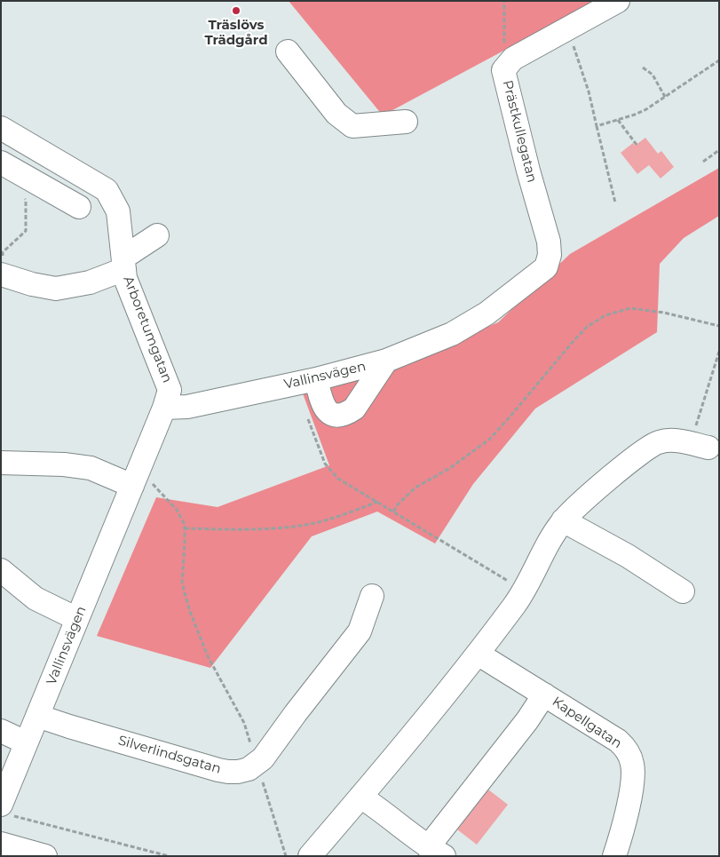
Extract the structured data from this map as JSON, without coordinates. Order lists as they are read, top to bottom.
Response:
{
  "streets": {
    "street": [
      "Prästkullegatan",
      "Arboretumgatan",
      "Vallinsvägen",
      "Kapellgatan",
      "Silverlindsgatan"
    ]
  },
  "crossings": [
    ["Prästkullegatan", "Vallinsvägen"],
    ["Arboretumgatan", "Vallinsvägen"],
    ["Vallinsvägen", "Silverlindsgatan"]
  ],
  "places": ["Träslövs Trädgård"]
}
